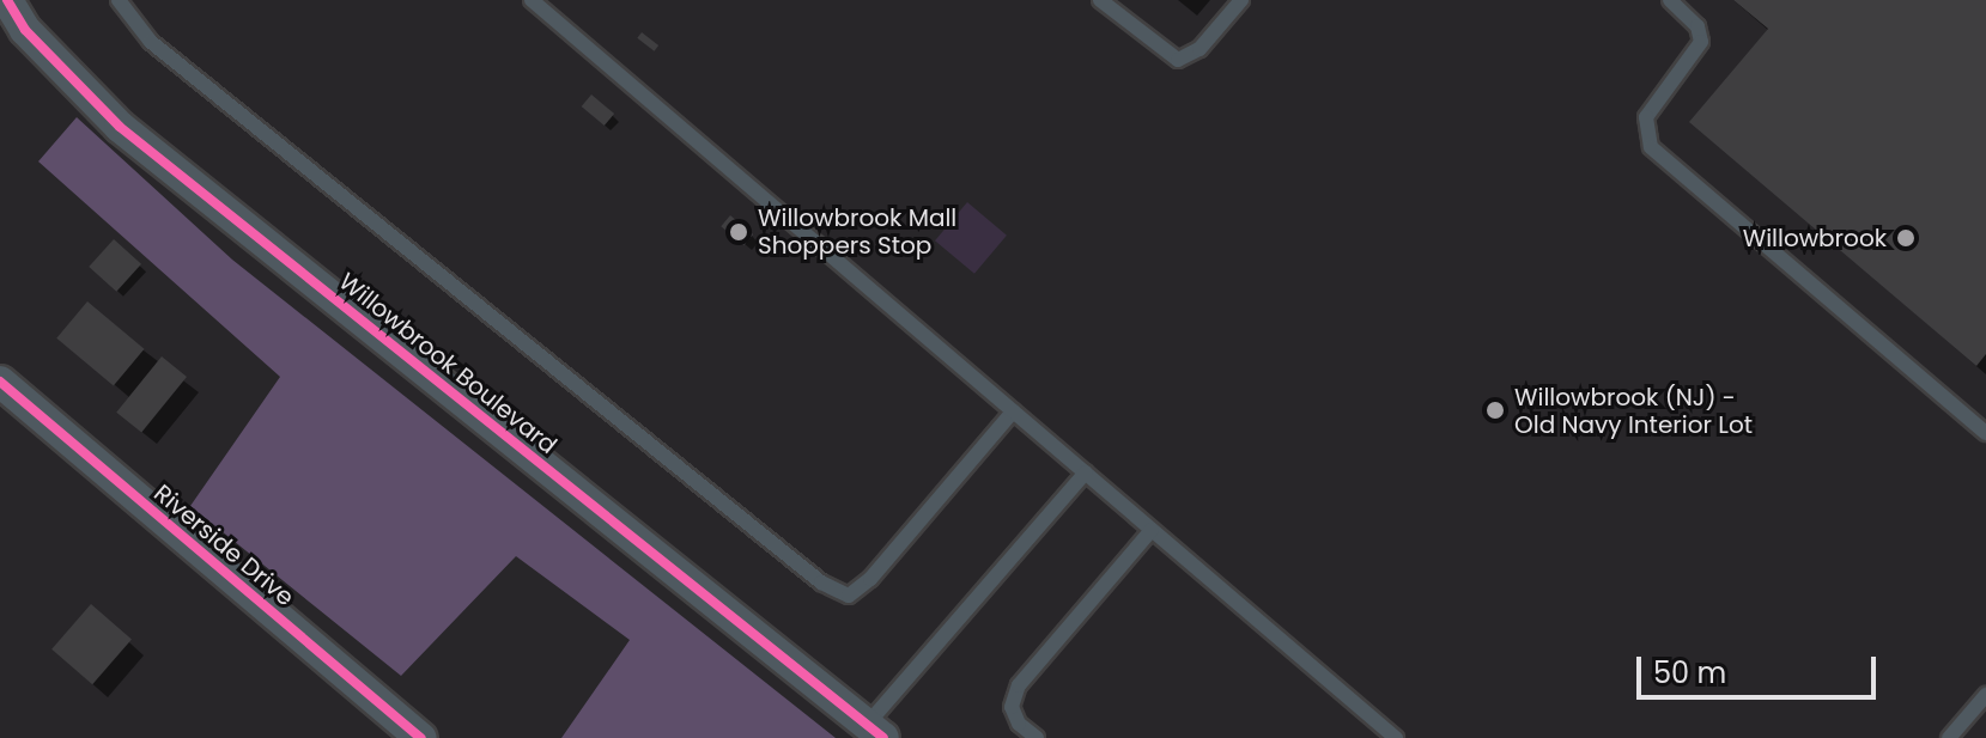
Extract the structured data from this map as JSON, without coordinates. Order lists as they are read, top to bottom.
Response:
{
  "streets": {
    "street": ["Willowbrook Boulevard", "Riverside Drive"]
  },
  "places": ["Willowbrook Mall Shoppers Stop", "Willowbrook", "Willowbrook (NJ) - Old Navy Interior Lot"],
  "scale_bar": "50 m"
}
